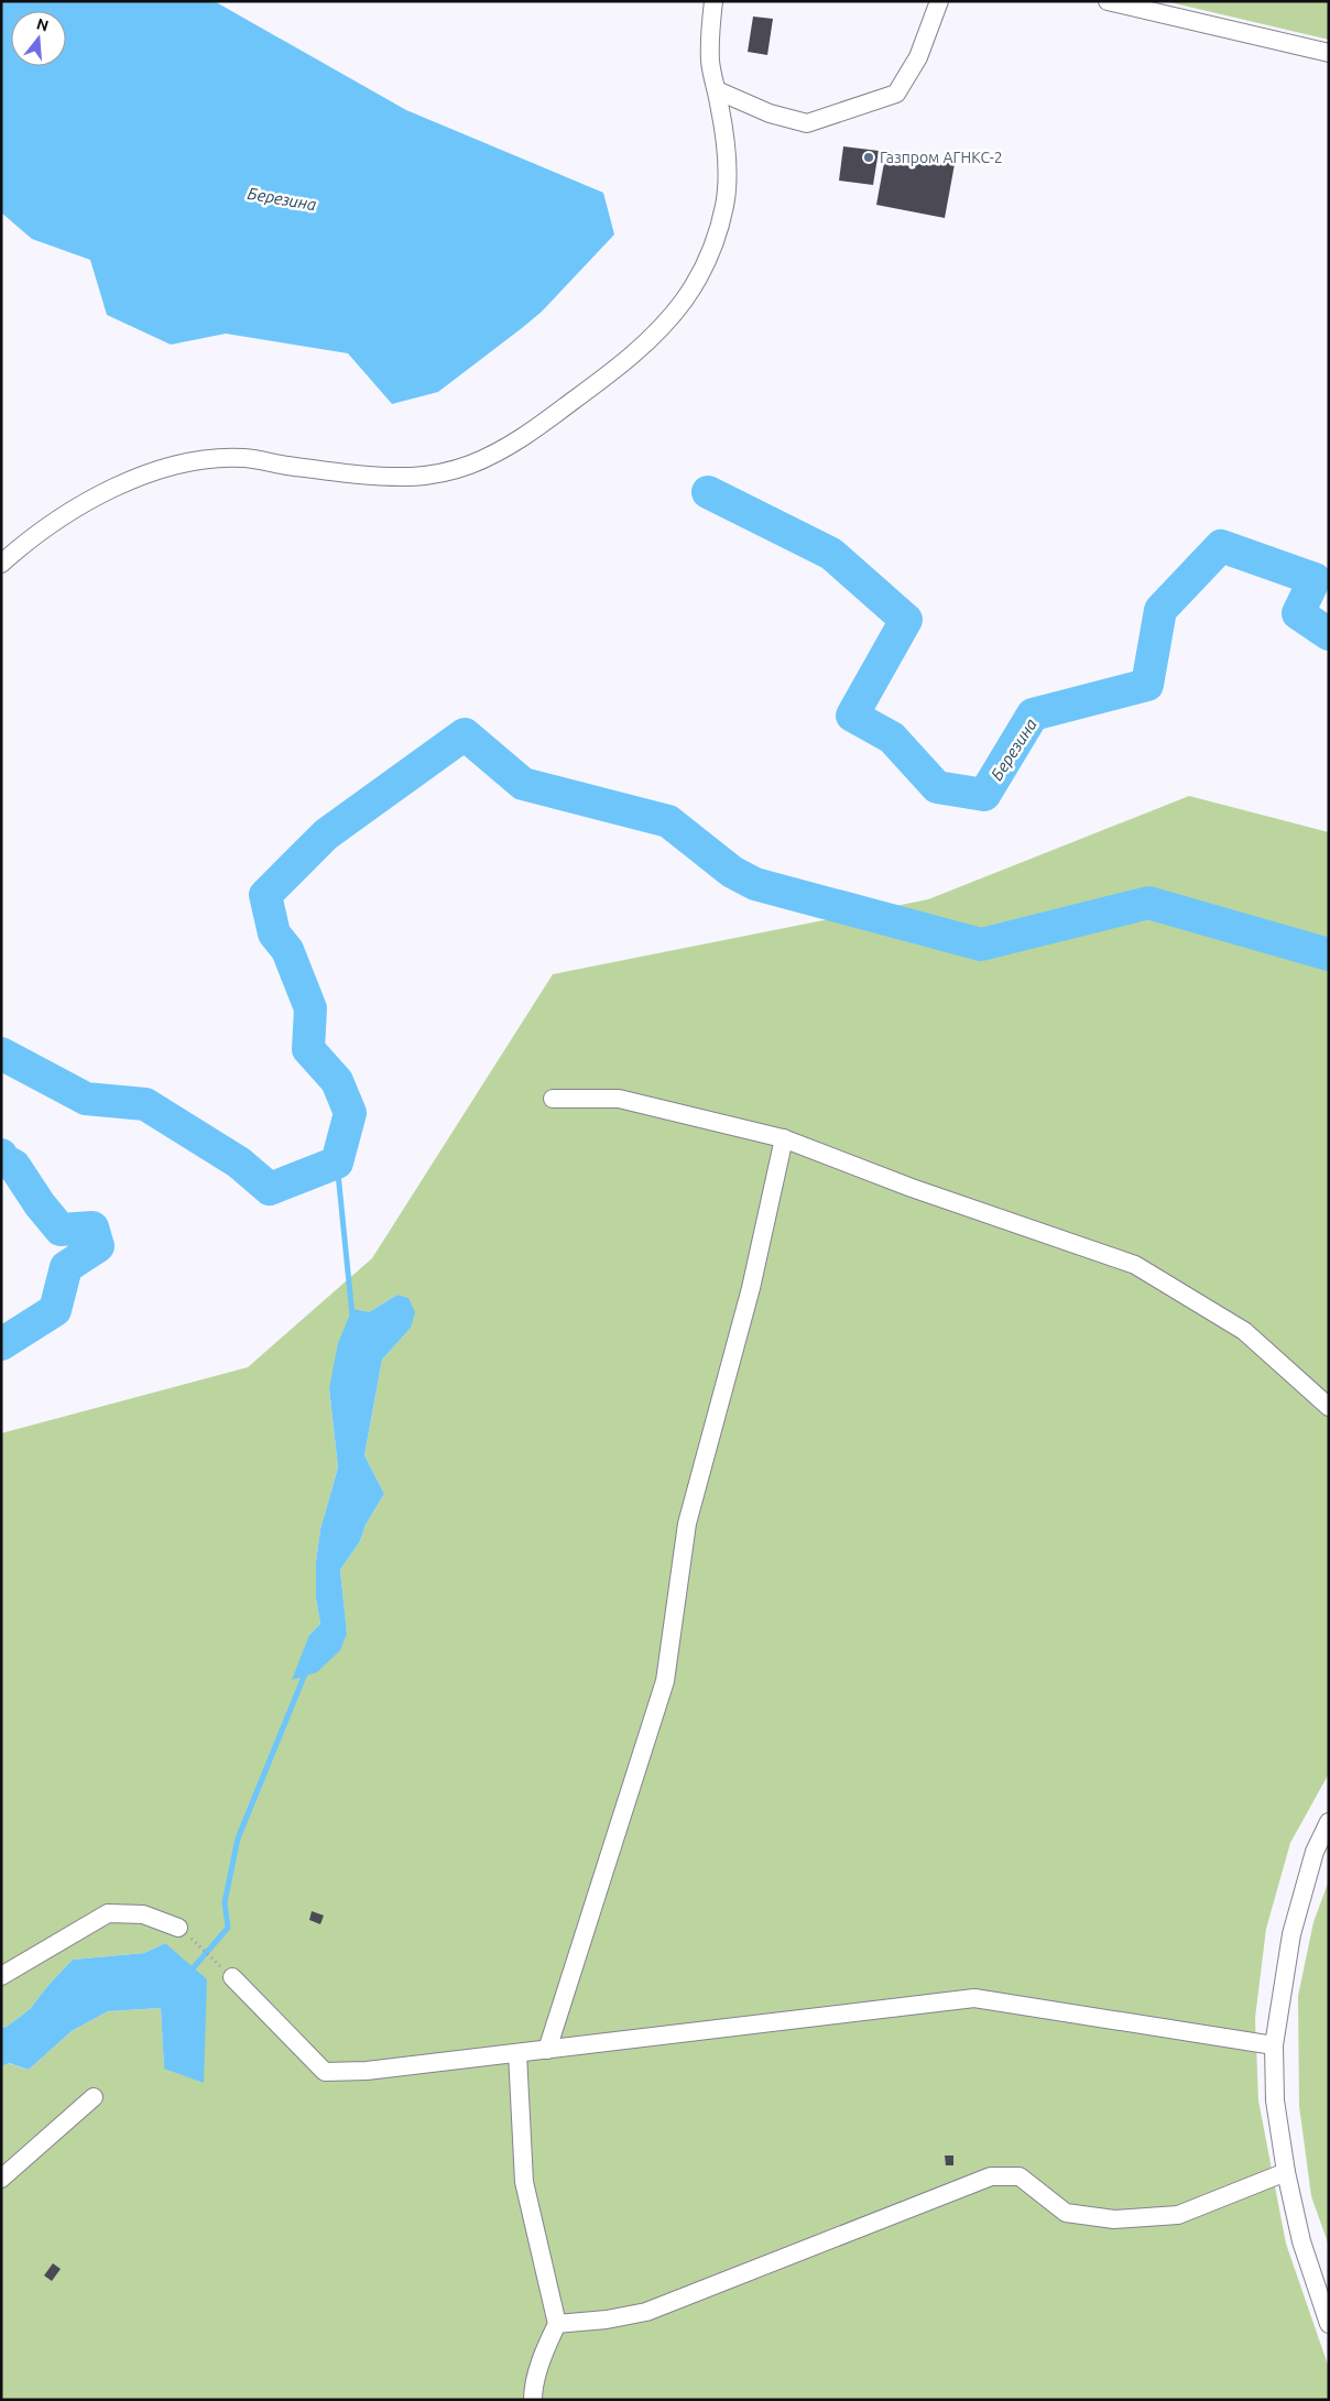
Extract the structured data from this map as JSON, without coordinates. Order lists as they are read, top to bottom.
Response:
{
  "water": ["Березина"],
  "places": ["Газпром АГНКС-2"],
  "north": "top"
}
